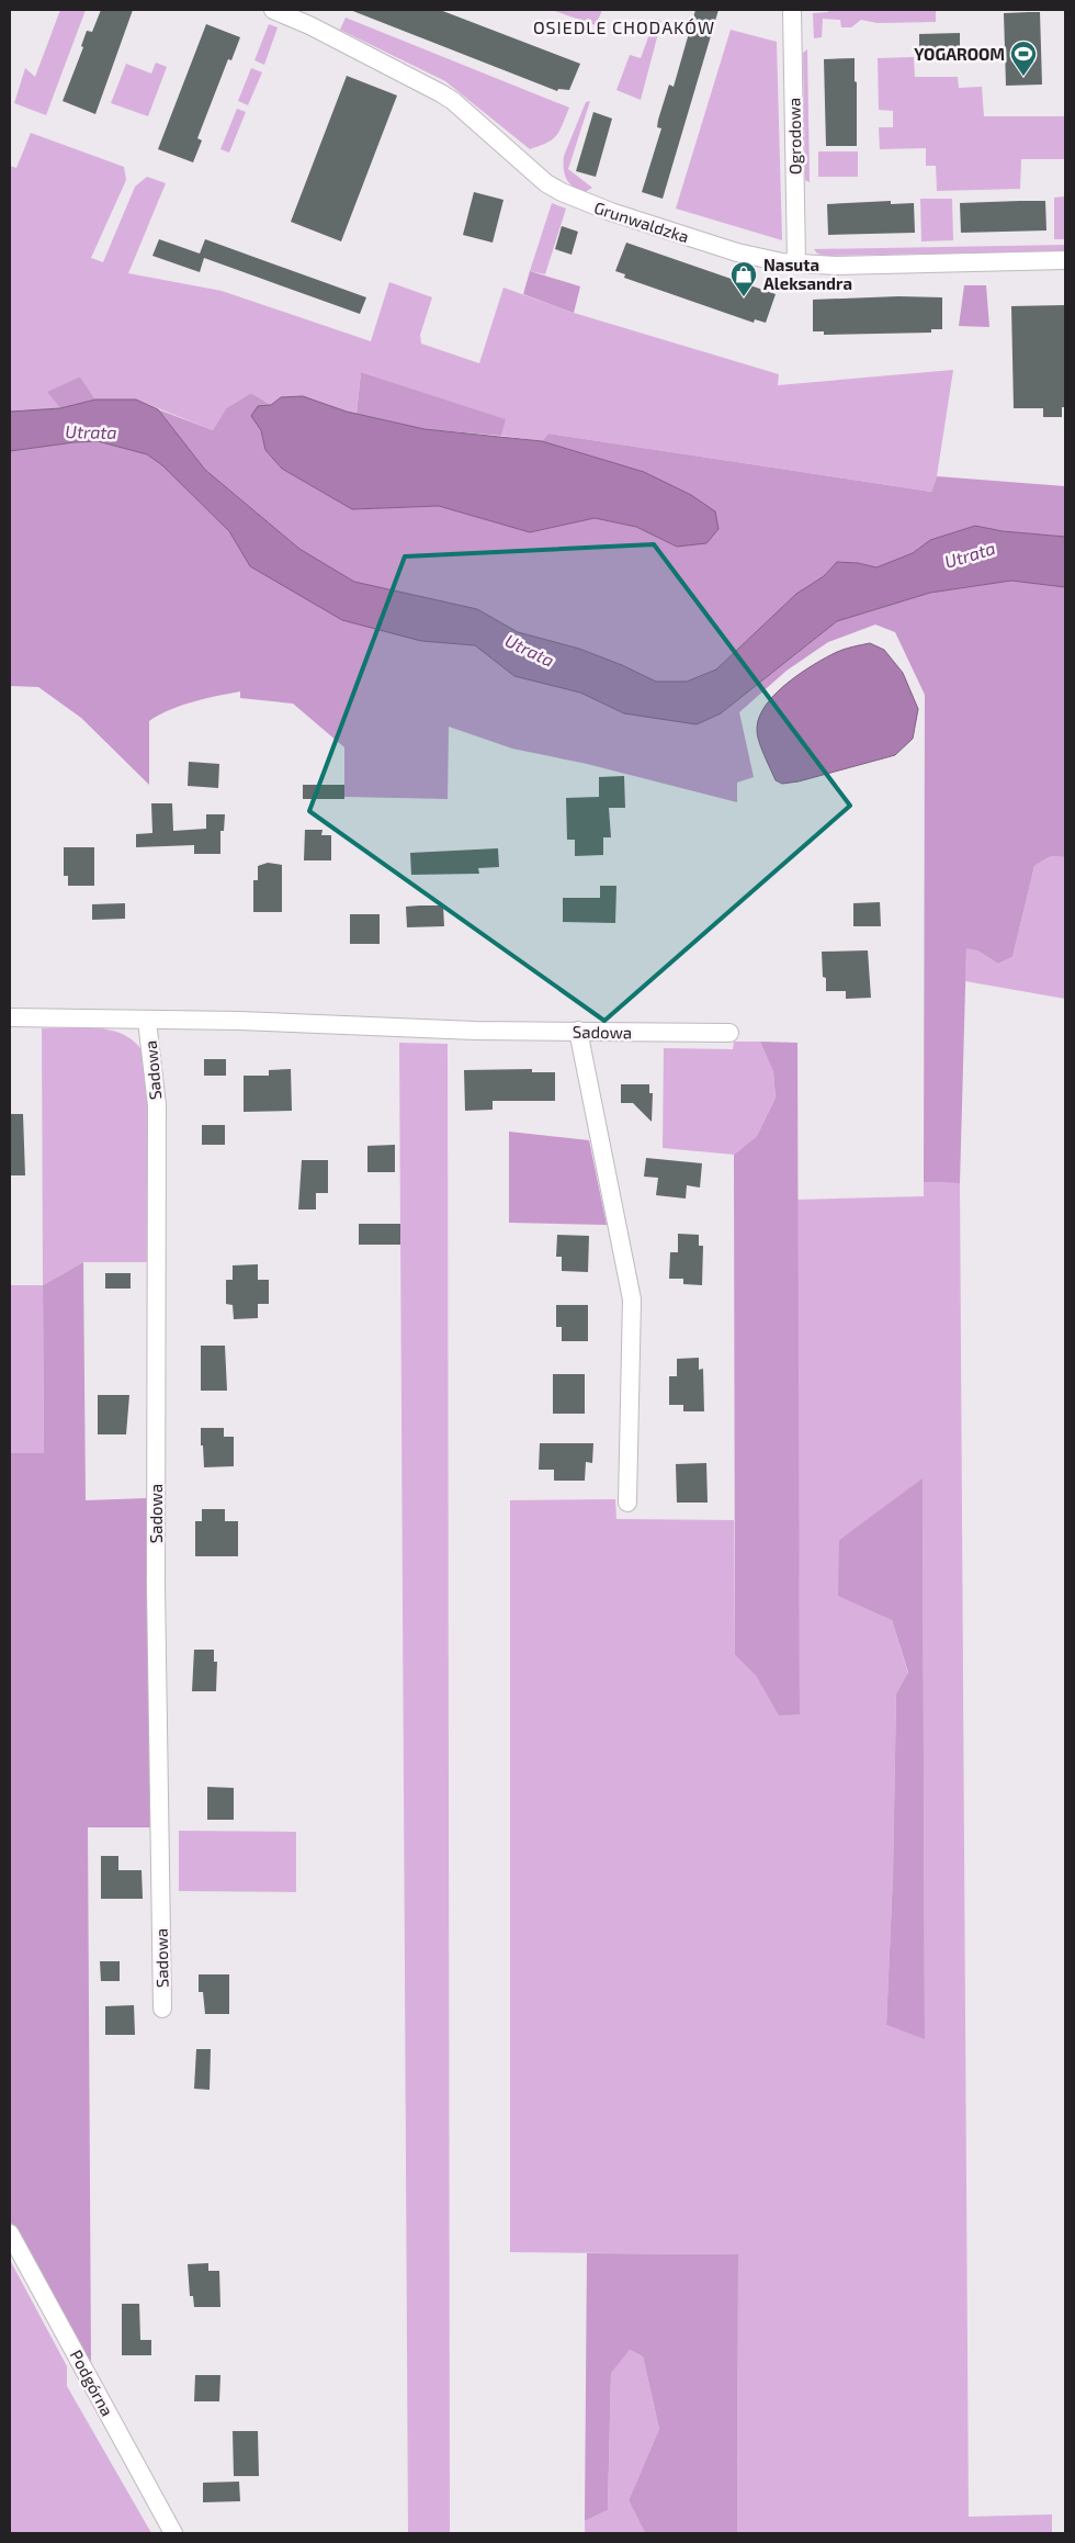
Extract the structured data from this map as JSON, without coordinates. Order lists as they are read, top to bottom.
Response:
{
  "streets": {
    "street": [
      "Ogrodowa",
      "Grunwaldzka",
      "Sadowa",
      "Podgórna"
    ]
  },
  "crossings": [
    ["Ogrodowa", "Grunwaldzka"]
  ],
  "districts": ["OSIEDLE CHODAKÓW"],
  "water": ["Utrata"],
  "places": {
    "sports": ["YOGAROOM"],
    "shop": ["Nasuta Aleksandra"]
  }
}
